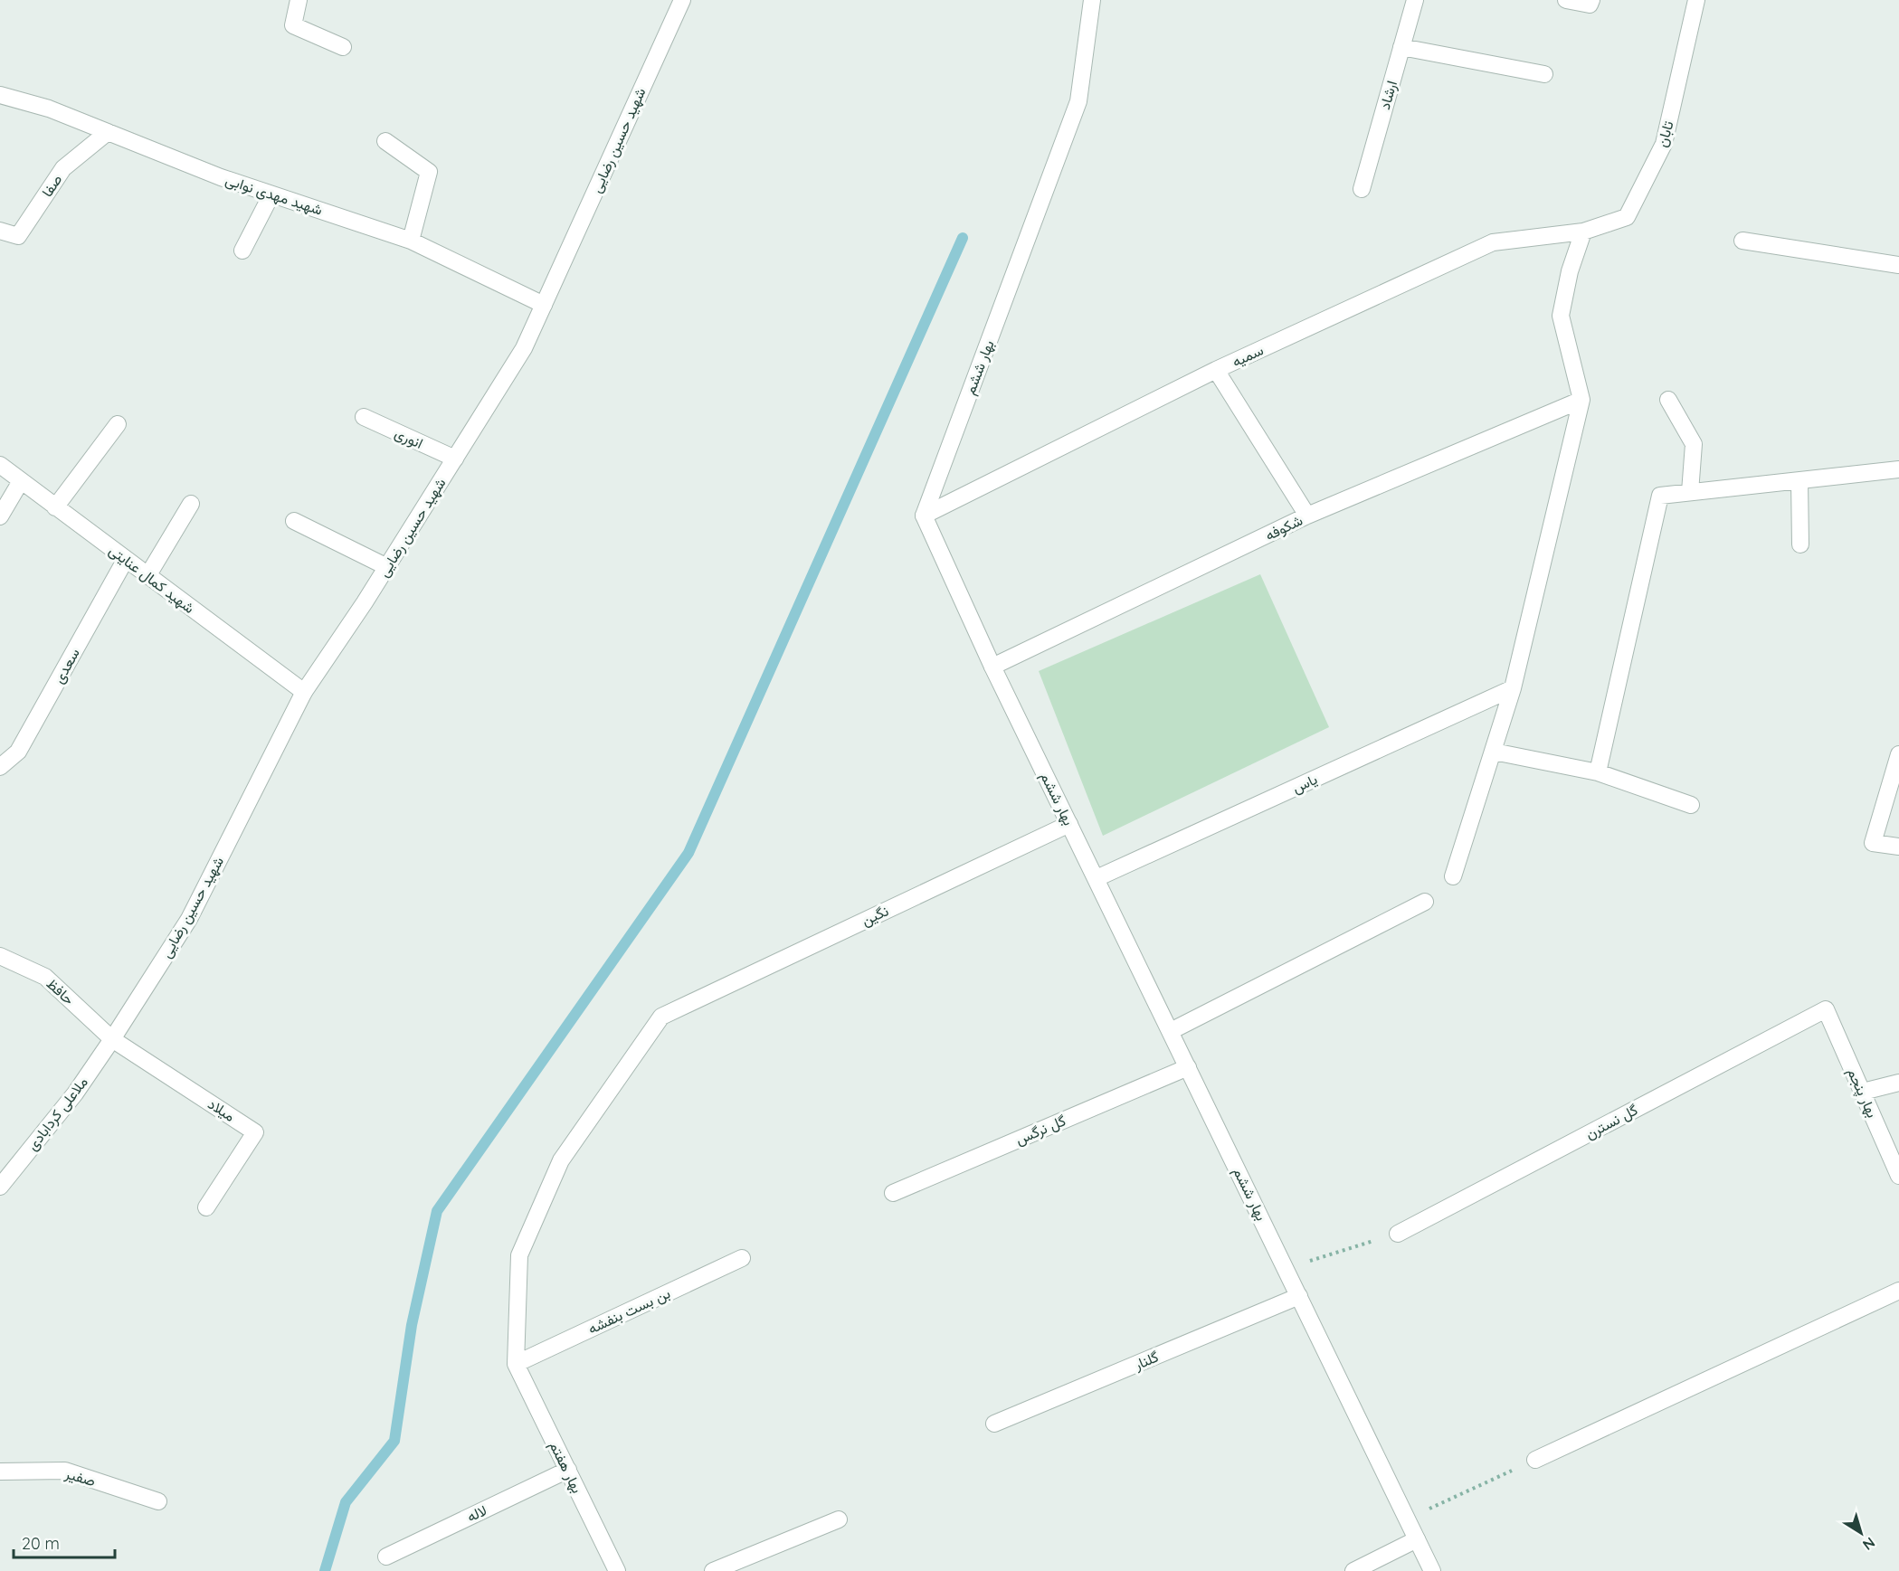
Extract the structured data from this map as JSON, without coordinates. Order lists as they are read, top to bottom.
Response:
{
  "streets": {
    "street": [
      "ارشاد",
      "تابان",
      "شهید حسین رضایی",
      "صفا",
      "شهید مهدی نوابی",
      "سمیه",
      "بهار ششم",
      "انوری",
      "شکوفه",
      "شهید کمال عنایتی",
      "سعدی",
      "یاس",
      "نگین",
      "حافظ",
      "بهار پنجم",
      "میلاد",
      "ملاعلی کردابادی",
      "گل نسترن",
      "گل نرگس",
      "بن بست بنفشه",
      "گلنار",
      "بهار هفتم",
      "صفیر",
      "لاله"
    ]
  },
  "crossings": [
    ["تابان", "سمیه"],
    ["شهید حسین رضایی", "شهید مهدی نوابی"],
    ["شهید حسین رضایی", "انوری"],
    ["شهید حسین رضایی", "شهید کمال عنایتی"],
    ["شهید حسین رضایی", "حافظ"],
    ["شهید حسین رضایی", "میلاد"],
    ["شهید حسین رضایی", "ملاعلی کردابادی"],
    ["صفا", "شهید مهدی نوابی"],
    ["سمیه", "بهار ششم"],
    ["بهار ششم", "شکوفه"],
    ["بهار ششم", "یاس"],
    ["بهار ششم", "نگین"],
    ["بهار ششم", "گل نرگس"],
    ["بهار ششم", "گلنار"],
    ["شهید کمال عنایتی", "سعدی"],
    ["نگین", "بن بست بنفشه"],
    ["نگین", "بهار هفتم"],
    ["حافظ", "میلاد"],
    ["حافظ", "ملاعلی کردابادی"],
    ["بهار پنجم", "گل نسترن"],
    ["میلاد", "ملاعلی کردابادی"],
    ["بن بست بنفشه", "بهار هفتم"],
    ["بهار هفتم", "لاله"]
  ],
  "scale_bar": "20 m",
  "north": "bottom right"
}
